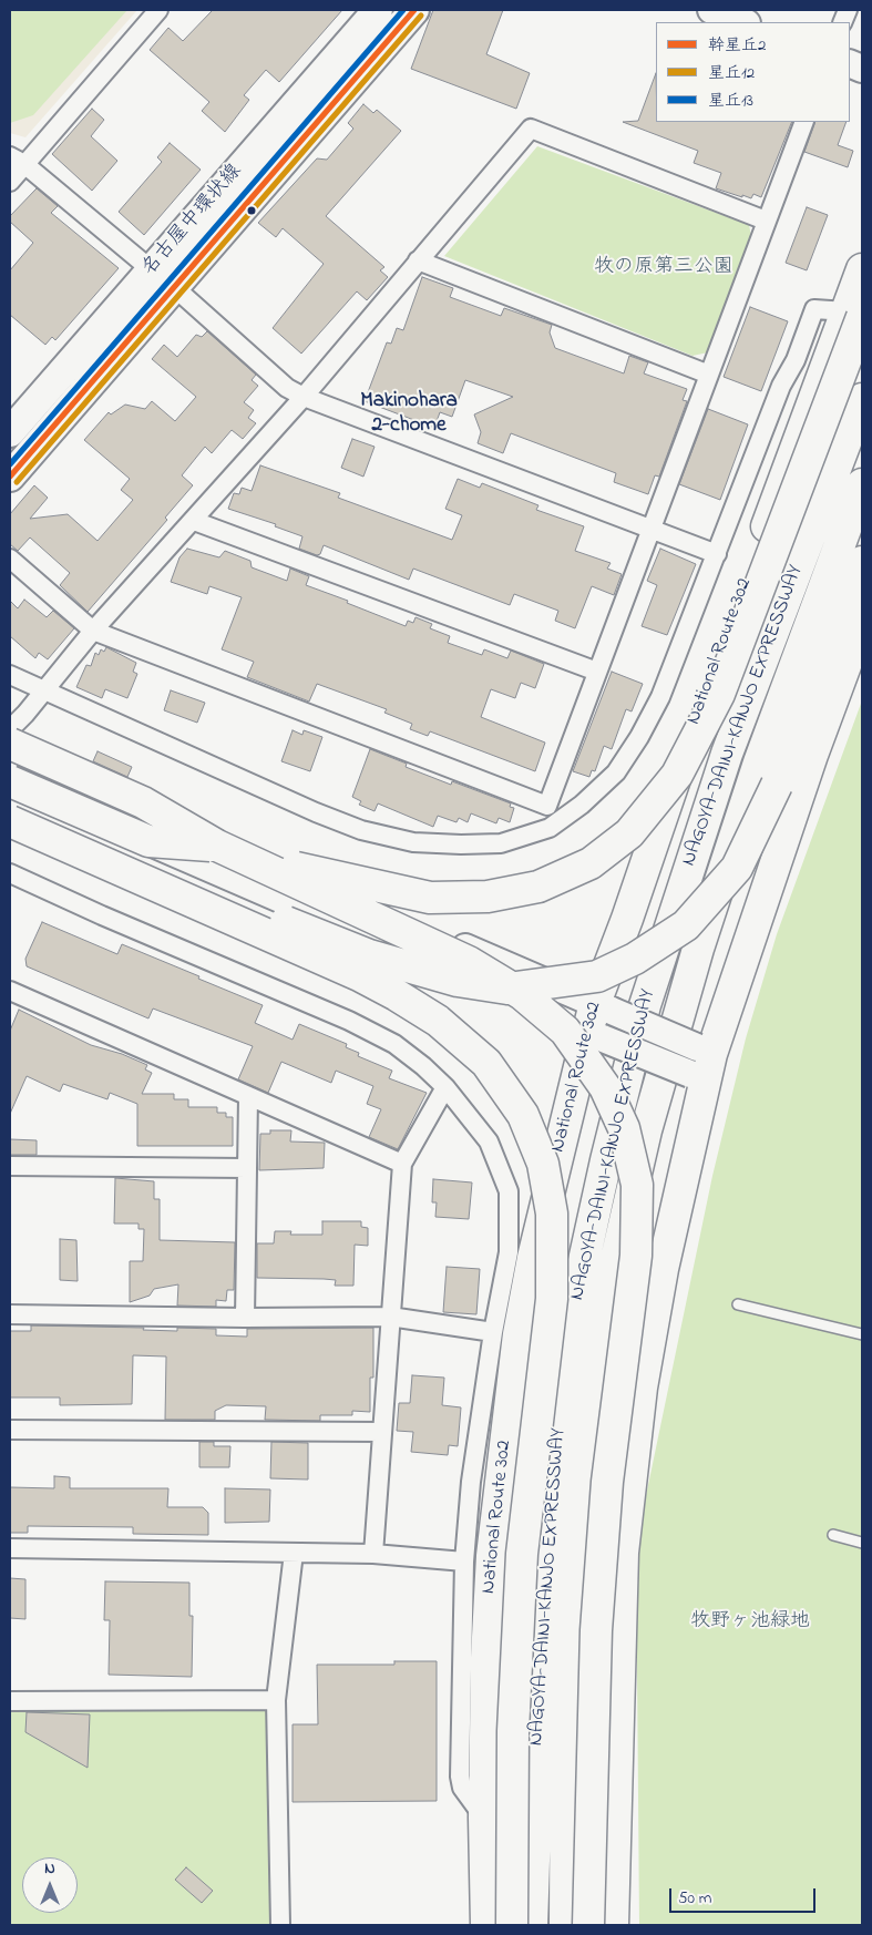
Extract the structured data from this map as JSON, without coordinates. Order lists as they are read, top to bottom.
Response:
{
  "streets": {
    "highway": ["National Route 302", "NAGOYA-DAINI-KANJO EXPRESSWAY"],
    "main road": ["名古屋中環状線"]
  },
  "districts": ["Makinohara 2-chome"],
  "parks": ["牧の原第三公園", "牧野ヶ池緑地"],
  "lines": ["transit line 幹星丘2", "transit line 星丘13", "transit line 星丘12"],
  "legend": ["幹星丘2", "星丘12", "星丘13"],
  "scale_bar": "50 m",
  "north": "top"
}
